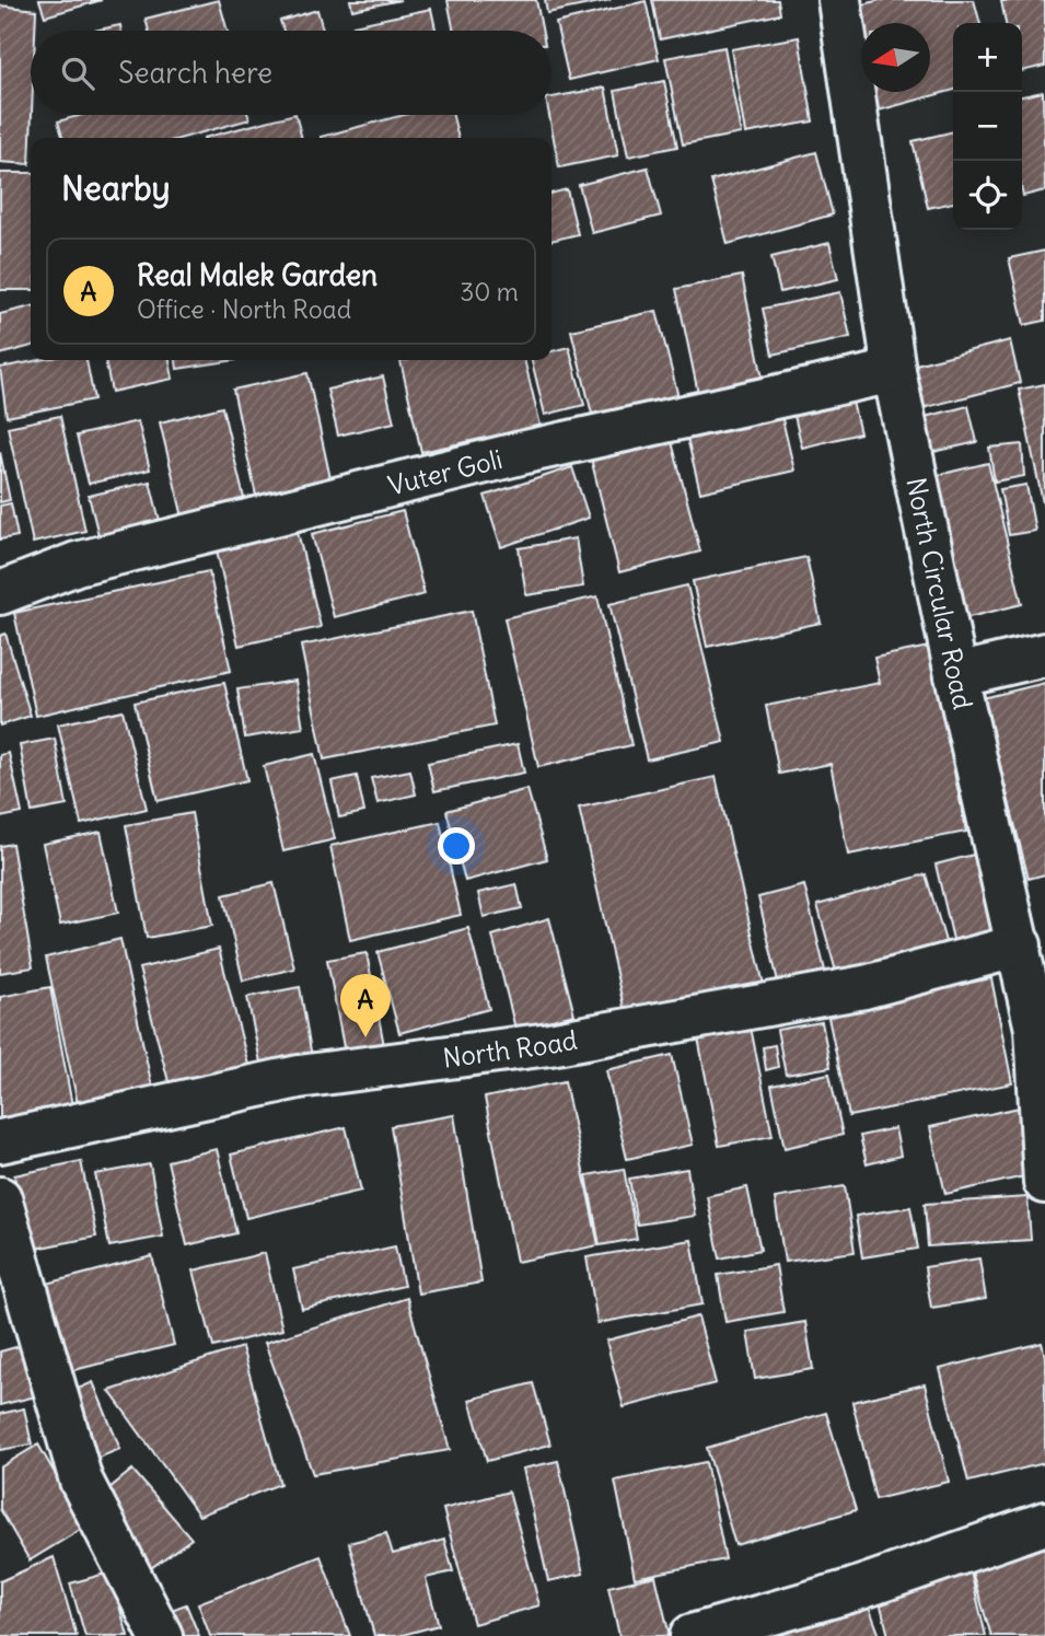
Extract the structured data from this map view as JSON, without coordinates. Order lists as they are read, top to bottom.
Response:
{
  "streets": {
    "street": ["Vuter Goli", "North Circular Road", "North Road"]
  },
  "crossings": [
    ["Vuter Goli", "North Circular Road"],
    ["North Circular Road", "North Road"]
  ],
  "north": "left",
  "page": {
    "map_buttons": ["+", "−"],
    "search": "Search here",
    "heading": "Nearby",
    "list": [
      {
        "mark": "A",
        "name": "Real Malek Garden",
        "note": "Office · North Road",
        "value": "30 m"
      }
    ],
    "pins": "A"
  }
}
